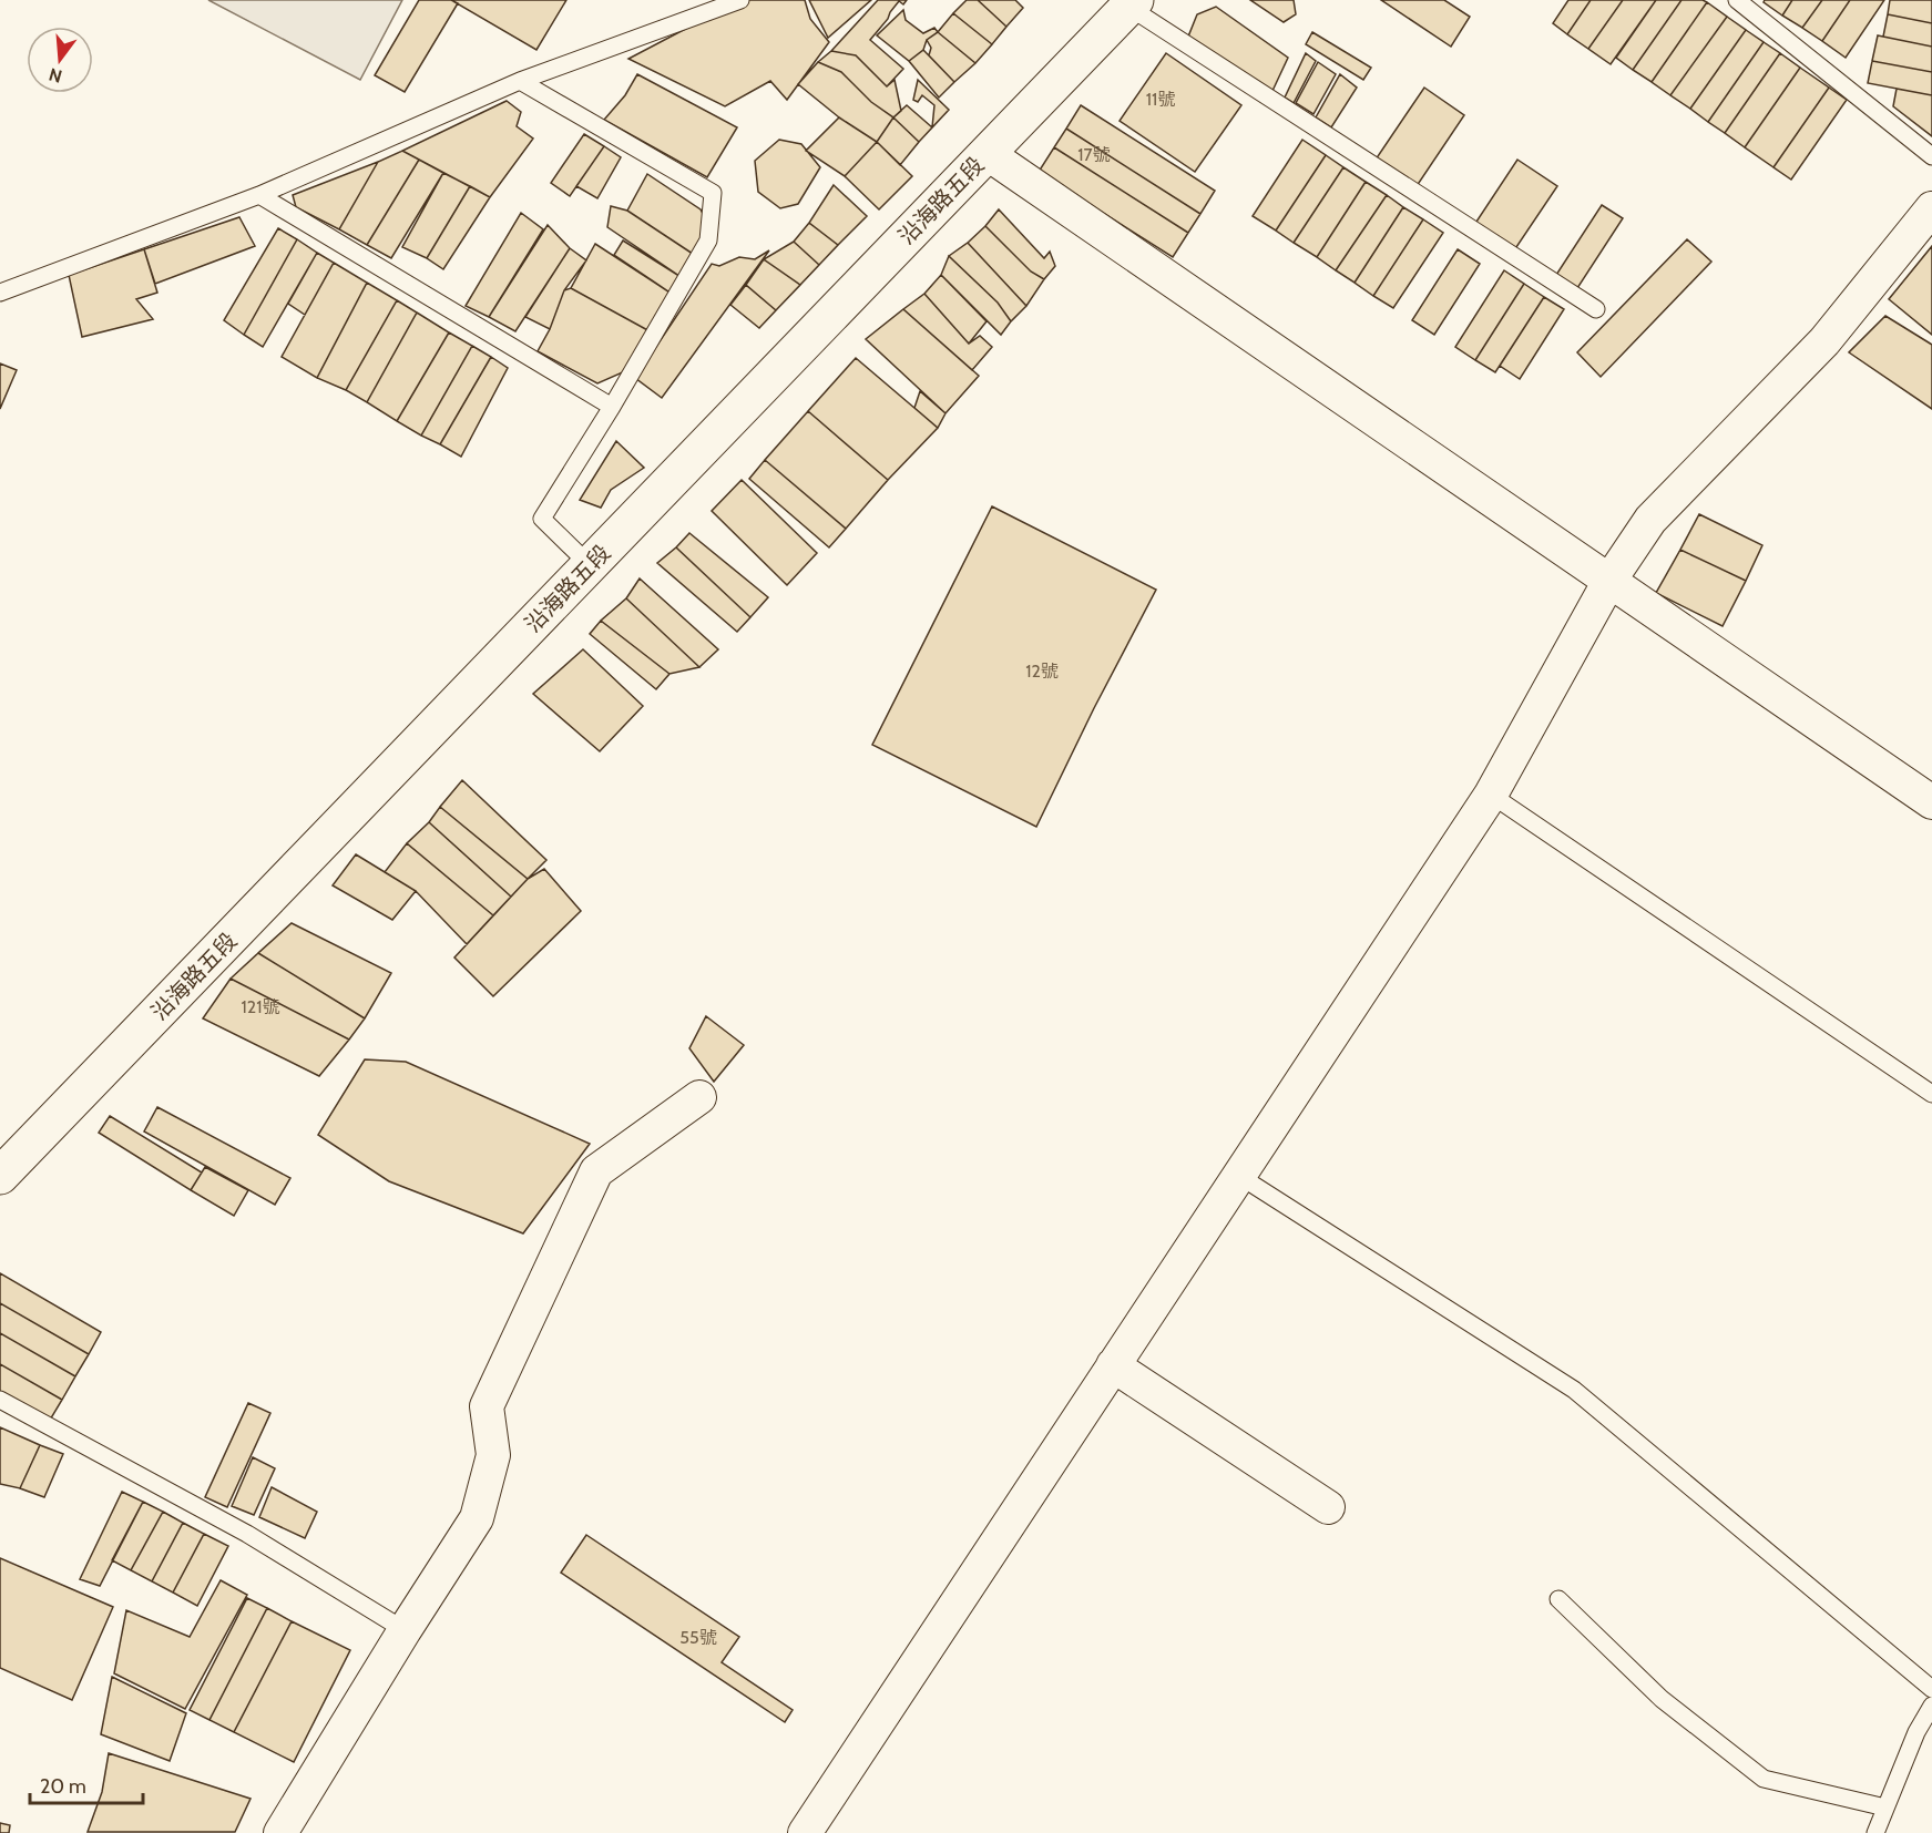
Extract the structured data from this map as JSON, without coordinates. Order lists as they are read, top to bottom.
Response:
{
  "streets": {
    "street": ["沿海路五段"]
  },
  "house_numbers": [
    "11號",
    "17號",
    "12號",
    "121號",
    "55號"
  ],
  "scale_bar": "20 m",
  "north": "bottom"
}
